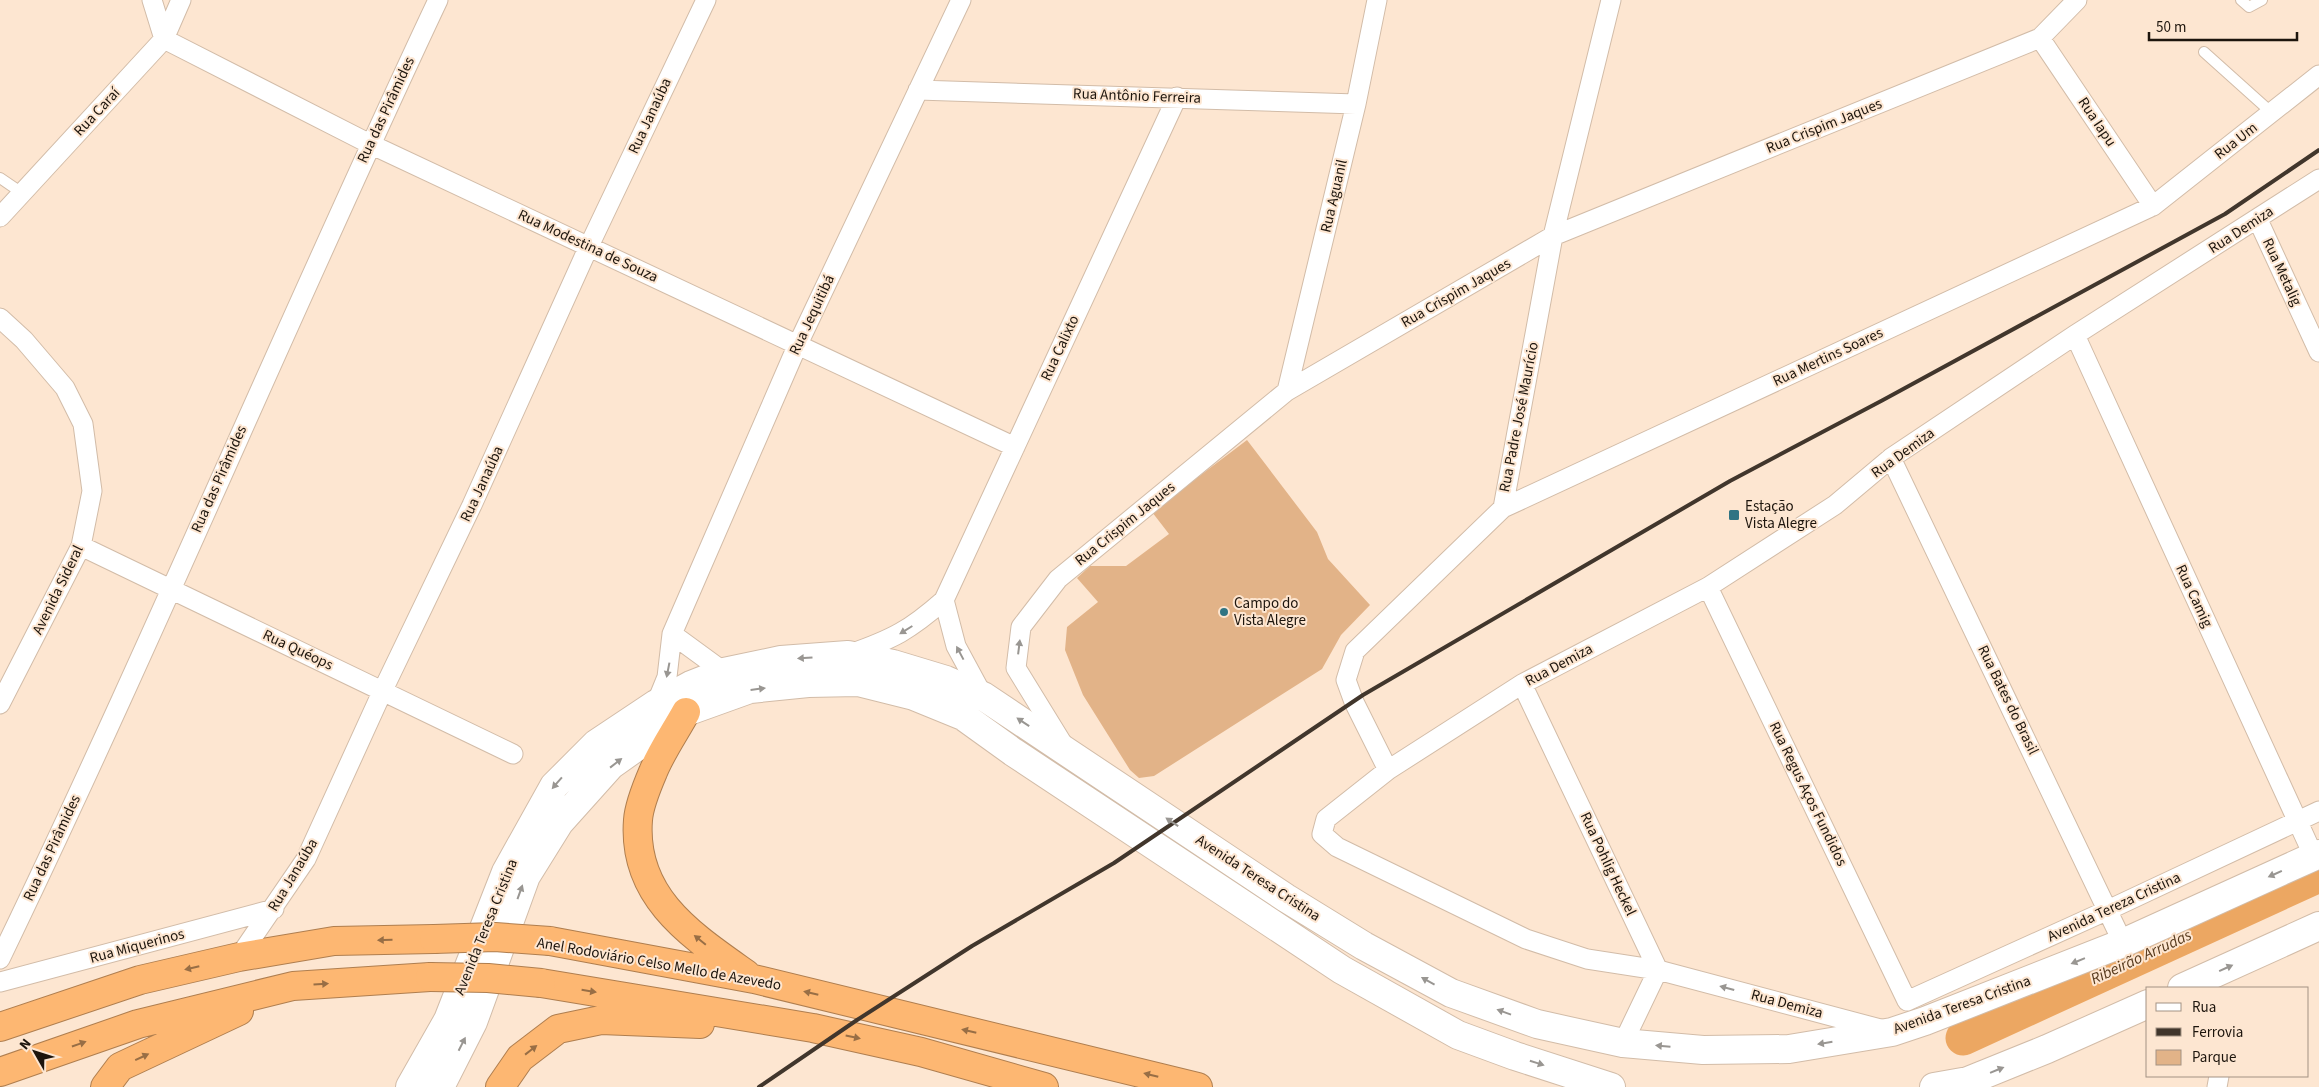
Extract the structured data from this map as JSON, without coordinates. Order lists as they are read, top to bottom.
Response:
{
  "streets": {
    "highway": ["Anel Rodoviário Celso Mello de Azevedo"],
    "main road": ["Avenida Teresa Cristina"],
    "street": [
      "Rua Antônio Ferreira",
      "Rua das Pirâmides",
      "Rua Caraí",
      "Rua Janaúba",
      "Rua Iapu",
      "Rua Crispim Jaques",
      "Rua Um",
      "Rua Aguanil",
      "Rua Demiza",
      "Rua Modestina de Souza",
      "Rua Metalig",
      "Rua Jequitibá",
      "Rua Calixto",
      "Rua Mertins Soares",
      "Rua Padre José Maurício",
      "Avenida Sideral",
      "Rua Camig",
      "Rua Quéops",
      "Rua Bates do Brasil",
      "Rua Regus Aços Fundidos",
      "Rua Pohlig Heckel",
      "Avenida Tereza Cristina",
      "Rua Miquerinos"
    ]
  },
  "crossings": [
    ["Rua Antônio Ferreira", "Rua Aguanil"],
    ["Rua Antônio Ferreira", "Rua Jequitibá"],
    ["Rua Antônio Ferreira", "Rua Calixto"],
    ["Rua das Pirâmides", "Rua Modestina de Souza"],
    ["Rua das Pirâmides", "Rua Quéops"],
    ["Rua Caraí", "Rua Modestina de Souza"],
    ["Rua Janaúba", "Rua Modestina de Souza"],
    ["Rua Janaúba", "Rua Quéops"],
    ["Rua Janaúba", "Rua Miquerinos"],
    ["Rua Janaúba", "Anel Rodoviário Celso Mello de Azevedo"],
    ["Rua Iapu", "Rua Crispim Jaques"],
    ["Rua Iapu", "Rua Um"],
    ["Rua Iapu", "Rua Mertins Soares"],
    ["Rua Crispim Jaques", "Rua Aguanil"],
    ["Rua Crispim Jaques", "Rua Padre José Maurício"],
    ["Rua Crispim Jaques", "Avenida Teresa Cristina"],
    ["Rua Um", "Rua Mertins Soares"],
    ["Rua Demiza", "Rua Metalig"],
    ["Rua Demiza", "Rua Padre José Maurício"],
    ["Rua Demiza", "Rua Camig"],
    ["Rua Demiza", "Rua Bates do Brasil"],
    ["Rua Demiza", "Rua Regus Aços Fundidos"],
    ["Rua Demiza", "Rua Pohlig Heckel"],
    ["Rua Demiza", "Avenida Teresa Cristina"],
    ["Rua Modestina de Souza", "Rua Jequitibá"],
    ["Rua Modestina de Souza", "Rua Calixto"],
    ["Rua Jequitibá", "Avenida Teresa Cristina"],
    ["Rua Calixto", "Avenida Teresa Cristina"],
    ["Rua Mertins Soares", "Rua Padre José Maurício"],
    ["Avenida Sideral", "Rua Quéops"],
    ["Rua Camig", "Avenida Teresa Cristina"],
    ["Rua Camig", "Avenida Tereza Cristina"],
    ["Rua Bates do Brasil", "Avenida Teresa Cristina"],
    ["Rua Bates do Brasil", "Avenida Tereza Cristina"],
    ["Rua Regus Aços Fundidos", "Avenida Tereza Cristina"]
  ],
  "water": ["Ribeirão Arrudas"],
  "places": {
    "transit": ["Estação Vista Alegre"],
    "other": ["Campo do Vista Alegre"]
  },
  "legend": ["Rua", "Ferrovia", "Parque"],
  "scale_bar": "50 m",
  "north": "top left"
}
